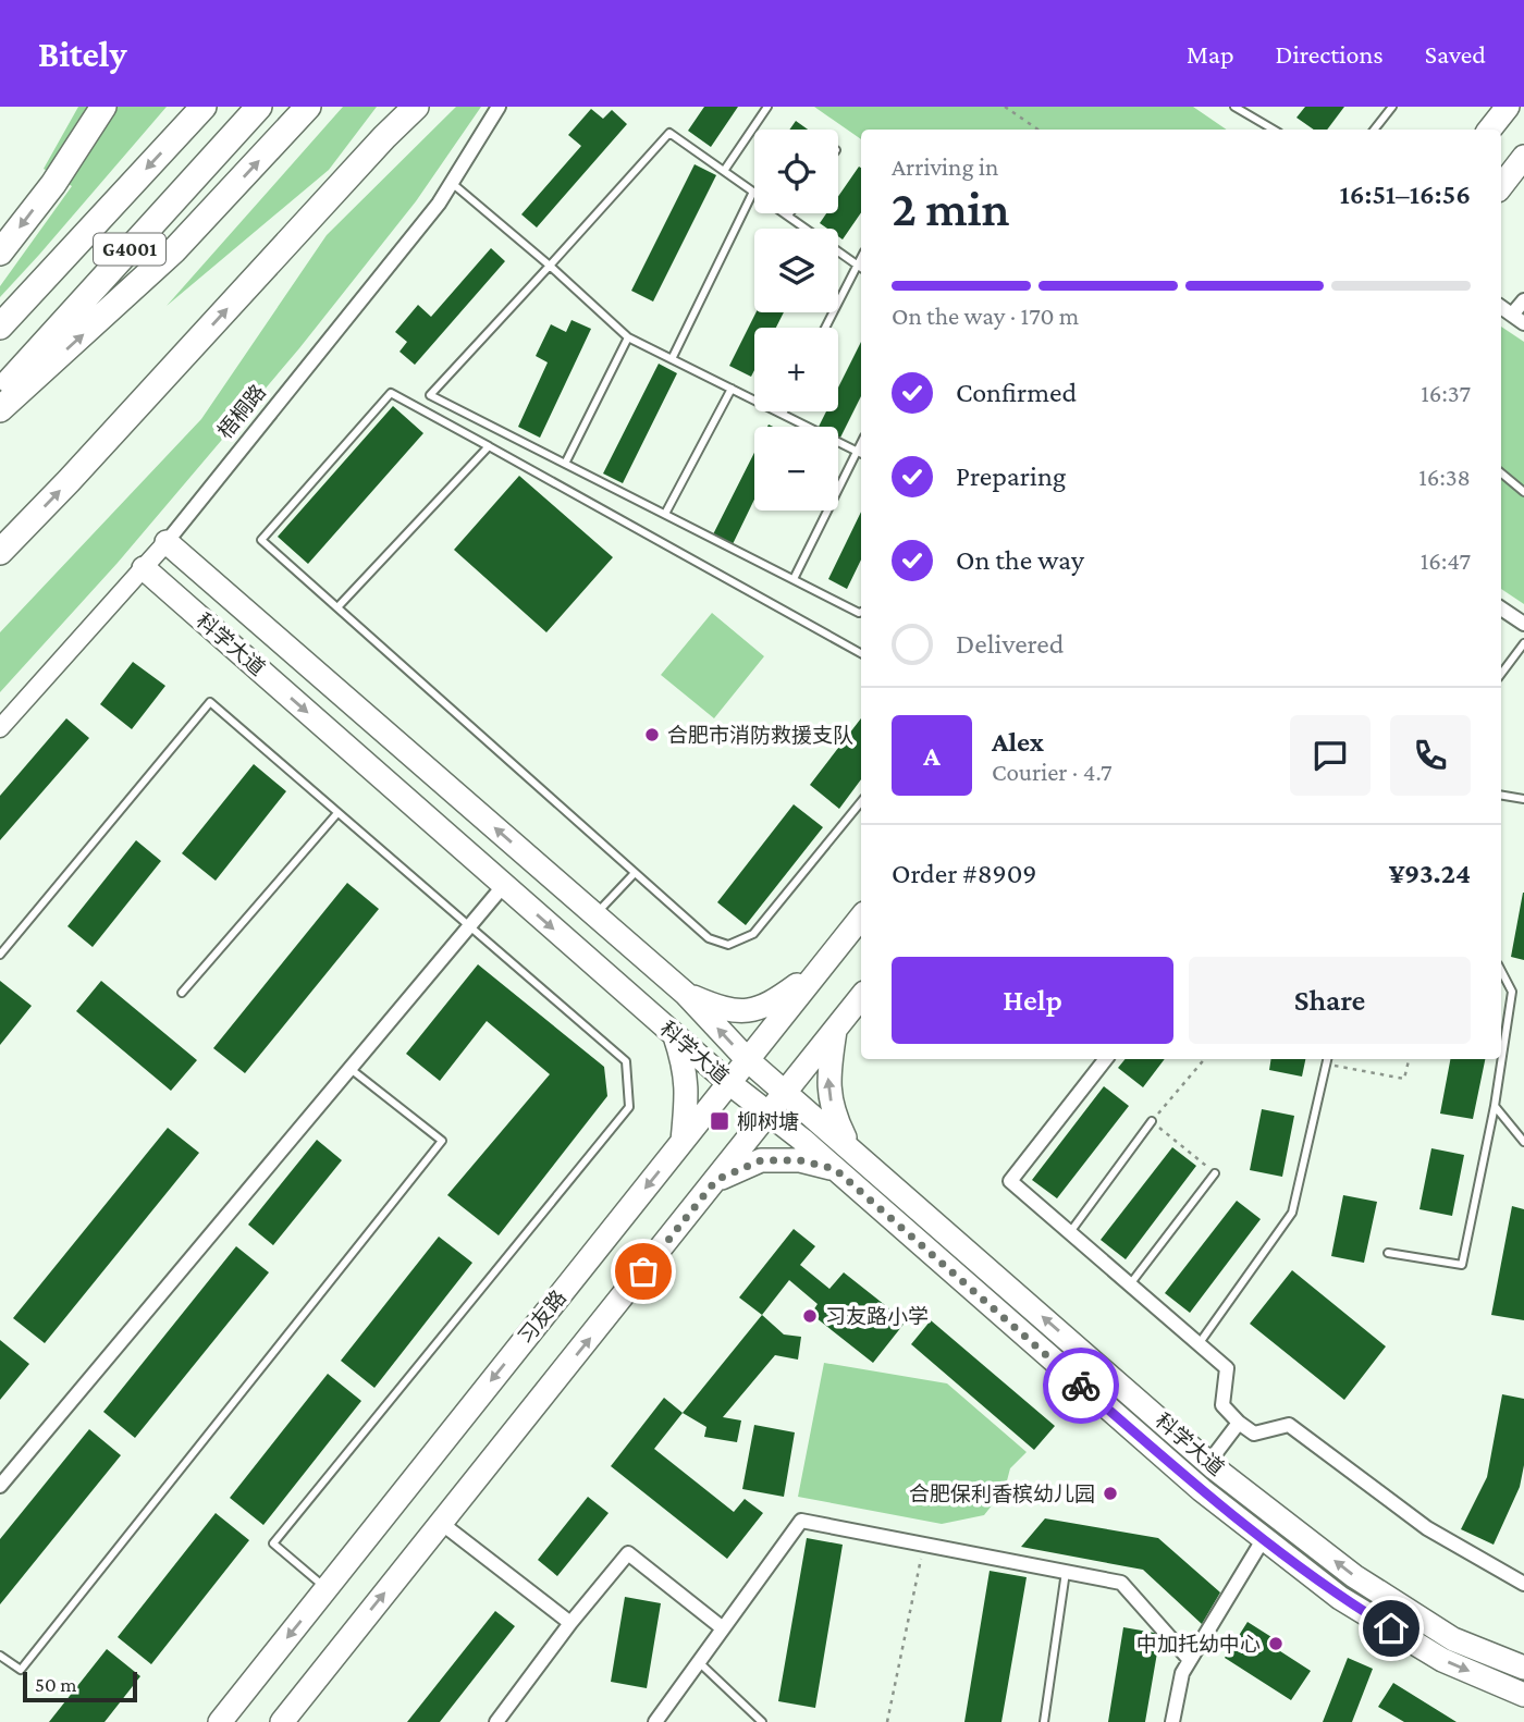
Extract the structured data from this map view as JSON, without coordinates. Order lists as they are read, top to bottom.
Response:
{
  "streets": {
    "highway": ["G4001"],
    "main road": ["科学大道", "习友路"],
    "street": ["梧桐路"]
  },
  "crossings": [
    ["梧桐路", "科学大道"],
    ["科学大道", "习友路"]
  ],
  "places": {
    "other": [
      "合肥市消防救援支队",
      "习友路小学",
      "合肥保利香槟幼儿园",
      "中加托幼中心"
    ],
    "transit": ["柳树塘"]
  },
  "scale_bar": "50 m",
  "page": {
    "header": "Bitely",
    "nav": ["Map", "Directions", "Saved"],
    "map_buttons": ["+", "−"],
    "heading": ["2 min", "Arriving in", "16:51–16:56"],
    "panel": [
      "Alex",
      "Courier · 4.7",
      "Order #8909",
      "¥93.24"
    ],
    "bar": "On the way · 170 m",
    "list": [
      ["Confirmed", "16:37"],
      ["Preparing", "16:38"],
      ["On the way", "16:47"],
      "Delivered"
    ],
    "round": "A",
    "buttons": ["Help", "Share"],
    "scale": "50 m"
  }
}
